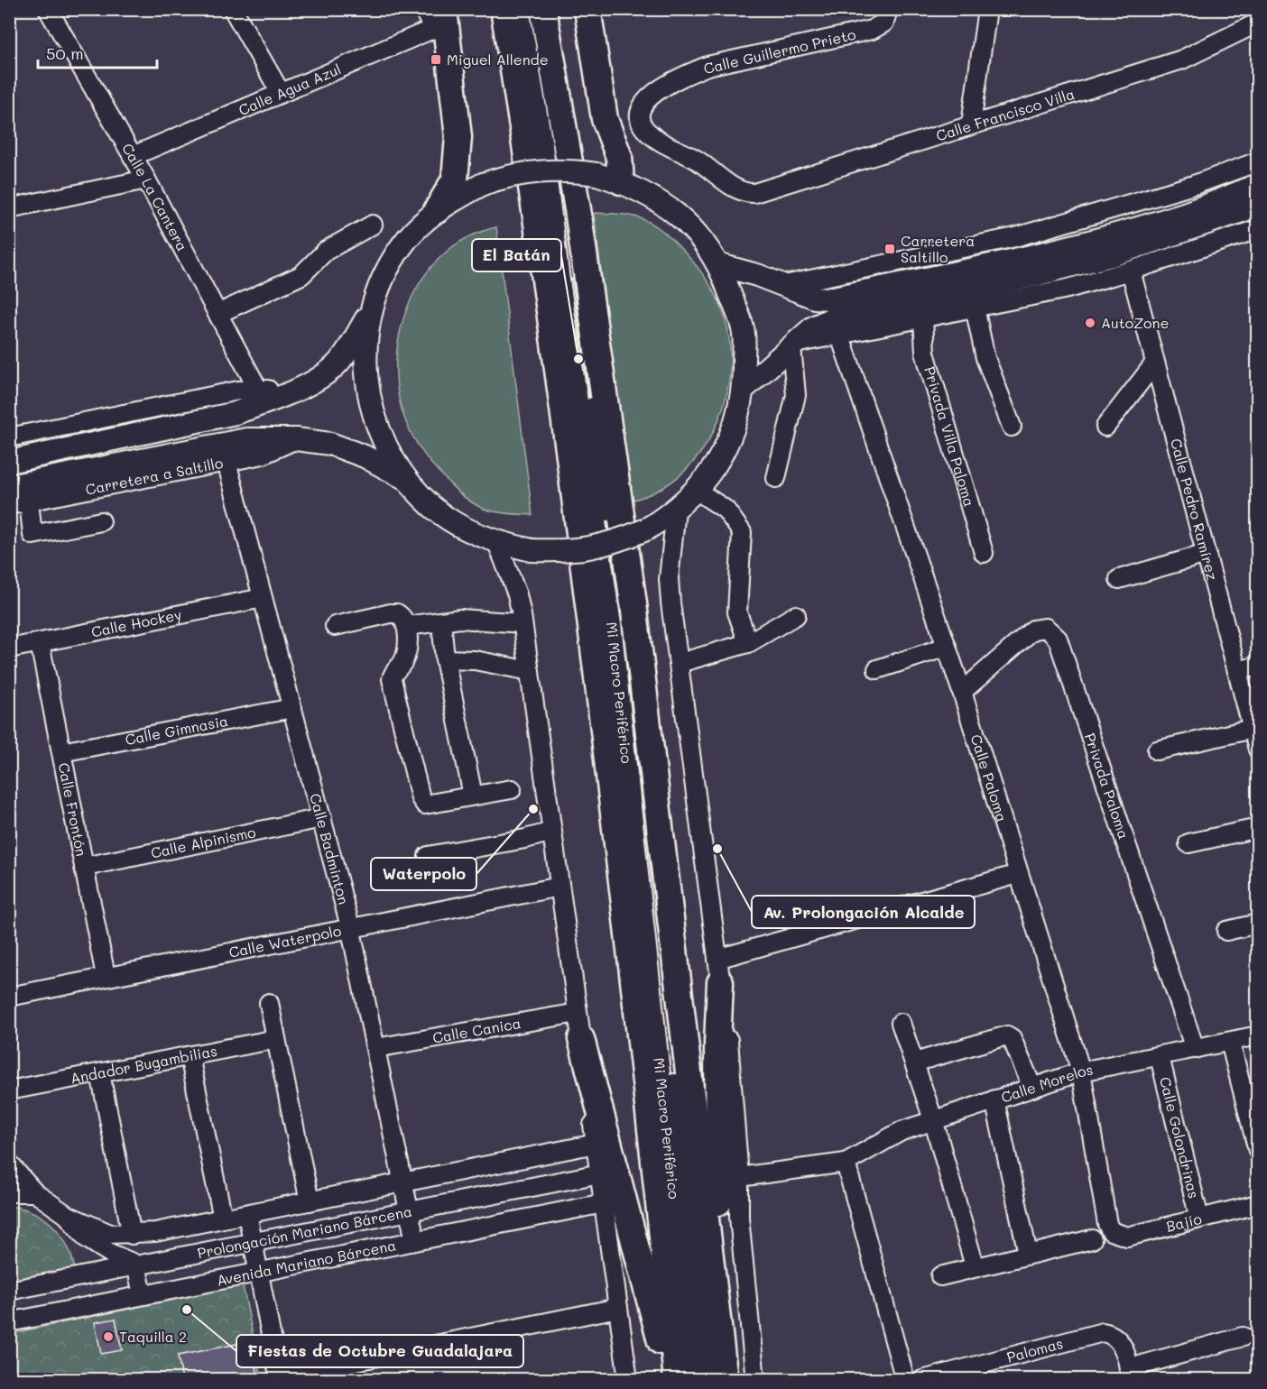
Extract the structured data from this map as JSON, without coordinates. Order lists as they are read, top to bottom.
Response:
{
  "streets": {
    "main road": ["Carretera a Saltillo"],
    "street": [
      "Calle Guillermo Prieto",
      "Calle Agua Azul",
      "Calle Francisco Villa",
      "Calle La Cantera",
      "Privada Villa Paloma",
      "Calle Pedro Ramírez",
      "Calle Hockey",
      "Mi Macro Periférico",
      "Calle Gimnasia",
      "Calle Paloma",
      "Privada Paloma",
      "Calle Frontón",
      "Calle Alpinismo",
      "Calle Badminton",
      "Calle Waterpolo",
      "Calle Canica",
      "Andador Bugambilias",
      "Calle Morelos",
      "Calle Golondrinas",
      "Bajío",
      "Prolongación Mariano Bárcena",
      "Avenida Mariano Bárcena",
      "Palomas"
    ]
  },
  "crossings": [
    ["Calle Guillermo Prieto", "Calle Francisco Villa"],
    ["Calle Agua Azul", "Calle La Cantera"],
    ["Carretera a Saltillo", "Calle Badminton"],
    ["Calle Hockey", "Calle Frontón"],
    ["Calle Hockey", "Calle Badminton"],
    ["Calle Gimnasia", "Calle Frontón"],
    ["Calle Gimnasia", "Calle Badminton"],
    ["Calle Paloma", "Privada Paloma"],
    ["Calle Paloma", "Calle Morelos"],
    ["Calle Paloma", "Bajío"],
    ["Privada Paloma", "Calle Morelos"],
    ["Calle Frontón", "Calle Alpinismo"],
    ["Calle Frontón", "Calle Waterpolo"],
    ["Calle Alpinismo", "Calle Badminton"],
    ["Calle Badminton", "Calle Waterpolo"],
    ["Calle Badminton", "Calle Canica"],
    ["Calle Badminton", "Prolongación Mariano Bárcena"],
    ["Calle Badminton", "Avenida Mariano Bárcena"],
    ["Calle Morelos", "Calle Golondrinas"],
    ["Calle Golondrinas", "Bajío"]
  ],
  "places": {
    "transit": ["Miguel Allende", "Carretera Saltillo"],
    "other": [
      "AutoZone",
      "El Batán",
      "Waterpolo",
      "Av. Prolongación Alcalde",
      "Fiestas de Octubre Guadalajara",
      "Taquilla 2"
    ]
  },
  "scale_bar": "50 m"
}
